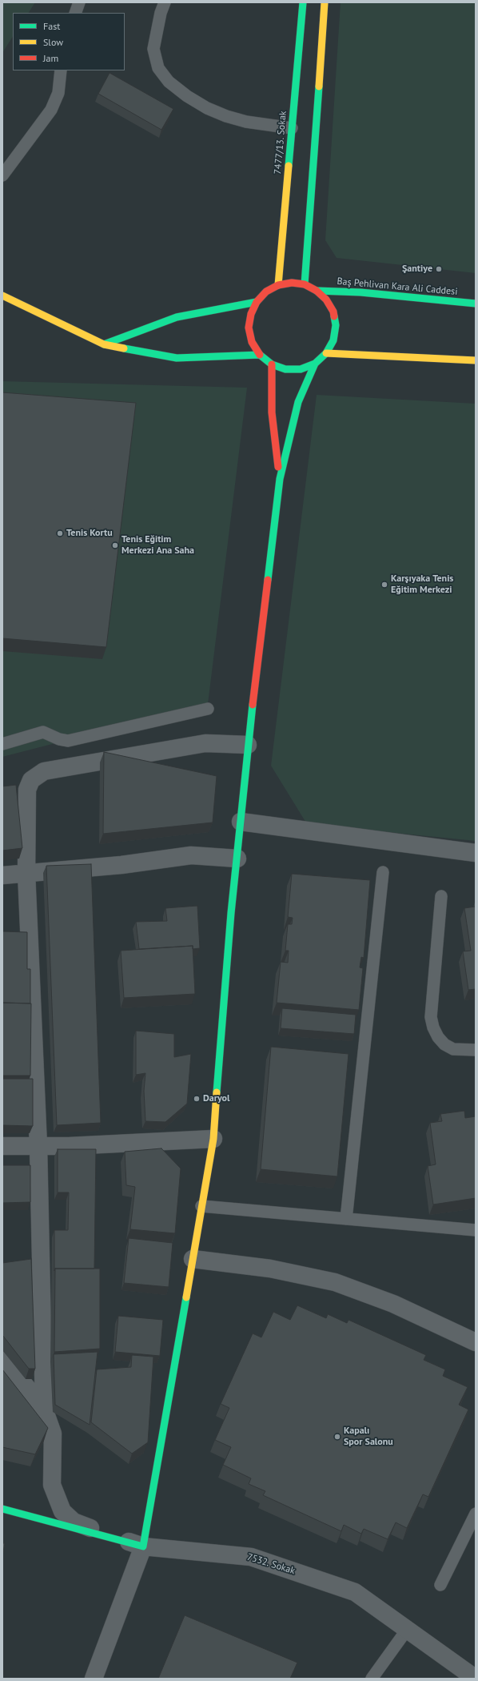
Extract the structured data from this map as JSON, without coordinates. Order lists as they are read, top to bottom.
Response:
{
  "streets": {
    "street": ["7477/13. Sokak", "Baş Pehlivan Kara Ali Caddesi", "7532. Sokak"]
  },
  "crossings": [
    ["7477/13. Sokak", "Baş Pehlivan Kara Ali Caddesi"]
  ],
  "places": [
    "Şantiye",
    "Tenis Kortu",
    "Tenis Eğitim Merkezi Ana Saha",
    "Karşıyaka Tenis Eğitim Merkezi",
    "Daryol",
    "Kapalı Spor Salonu"
  ],
  "legend": ["Fast", "Slow", "Jam"]
}
